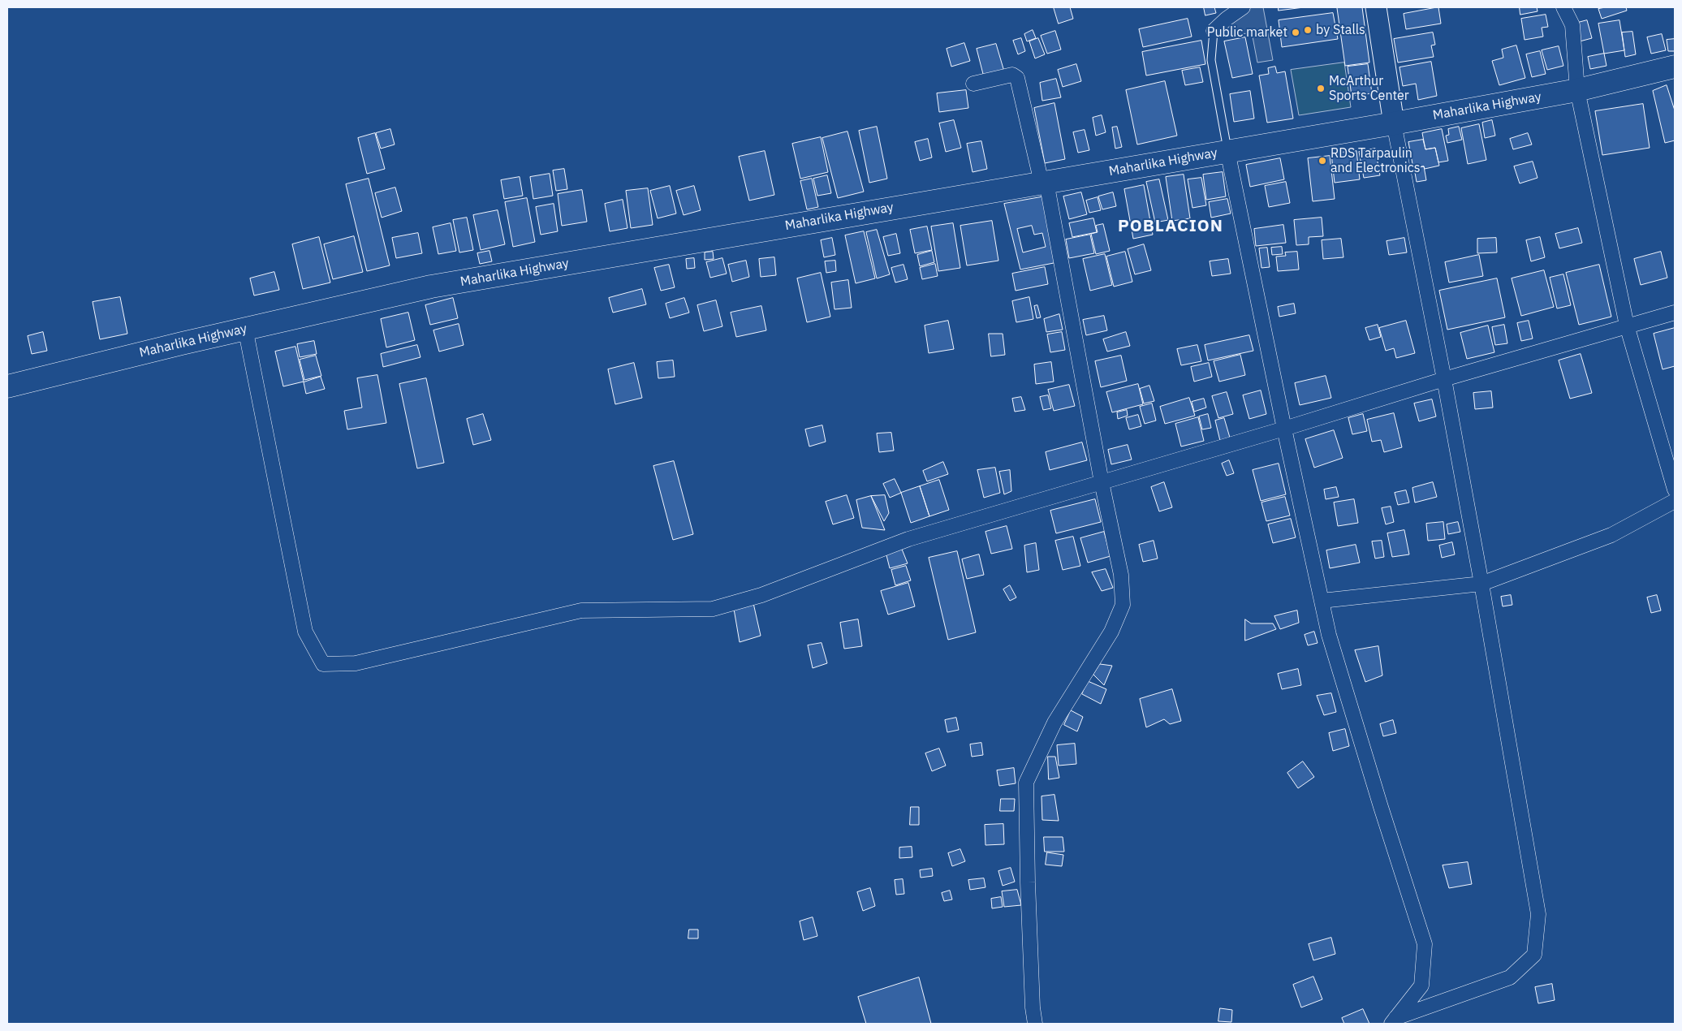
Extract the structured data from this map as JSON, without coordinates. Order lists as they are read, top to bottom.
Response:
{
  "streets": {
    "highway": ["Maharlika Highway"]
  },
  "districts": ["POBLACION"],
  "places": [
    "by Stalls",
    "Public market",
    "McArthur Sports Center",
    "RDS Tarpaulin and Electronics"
  ]
}
